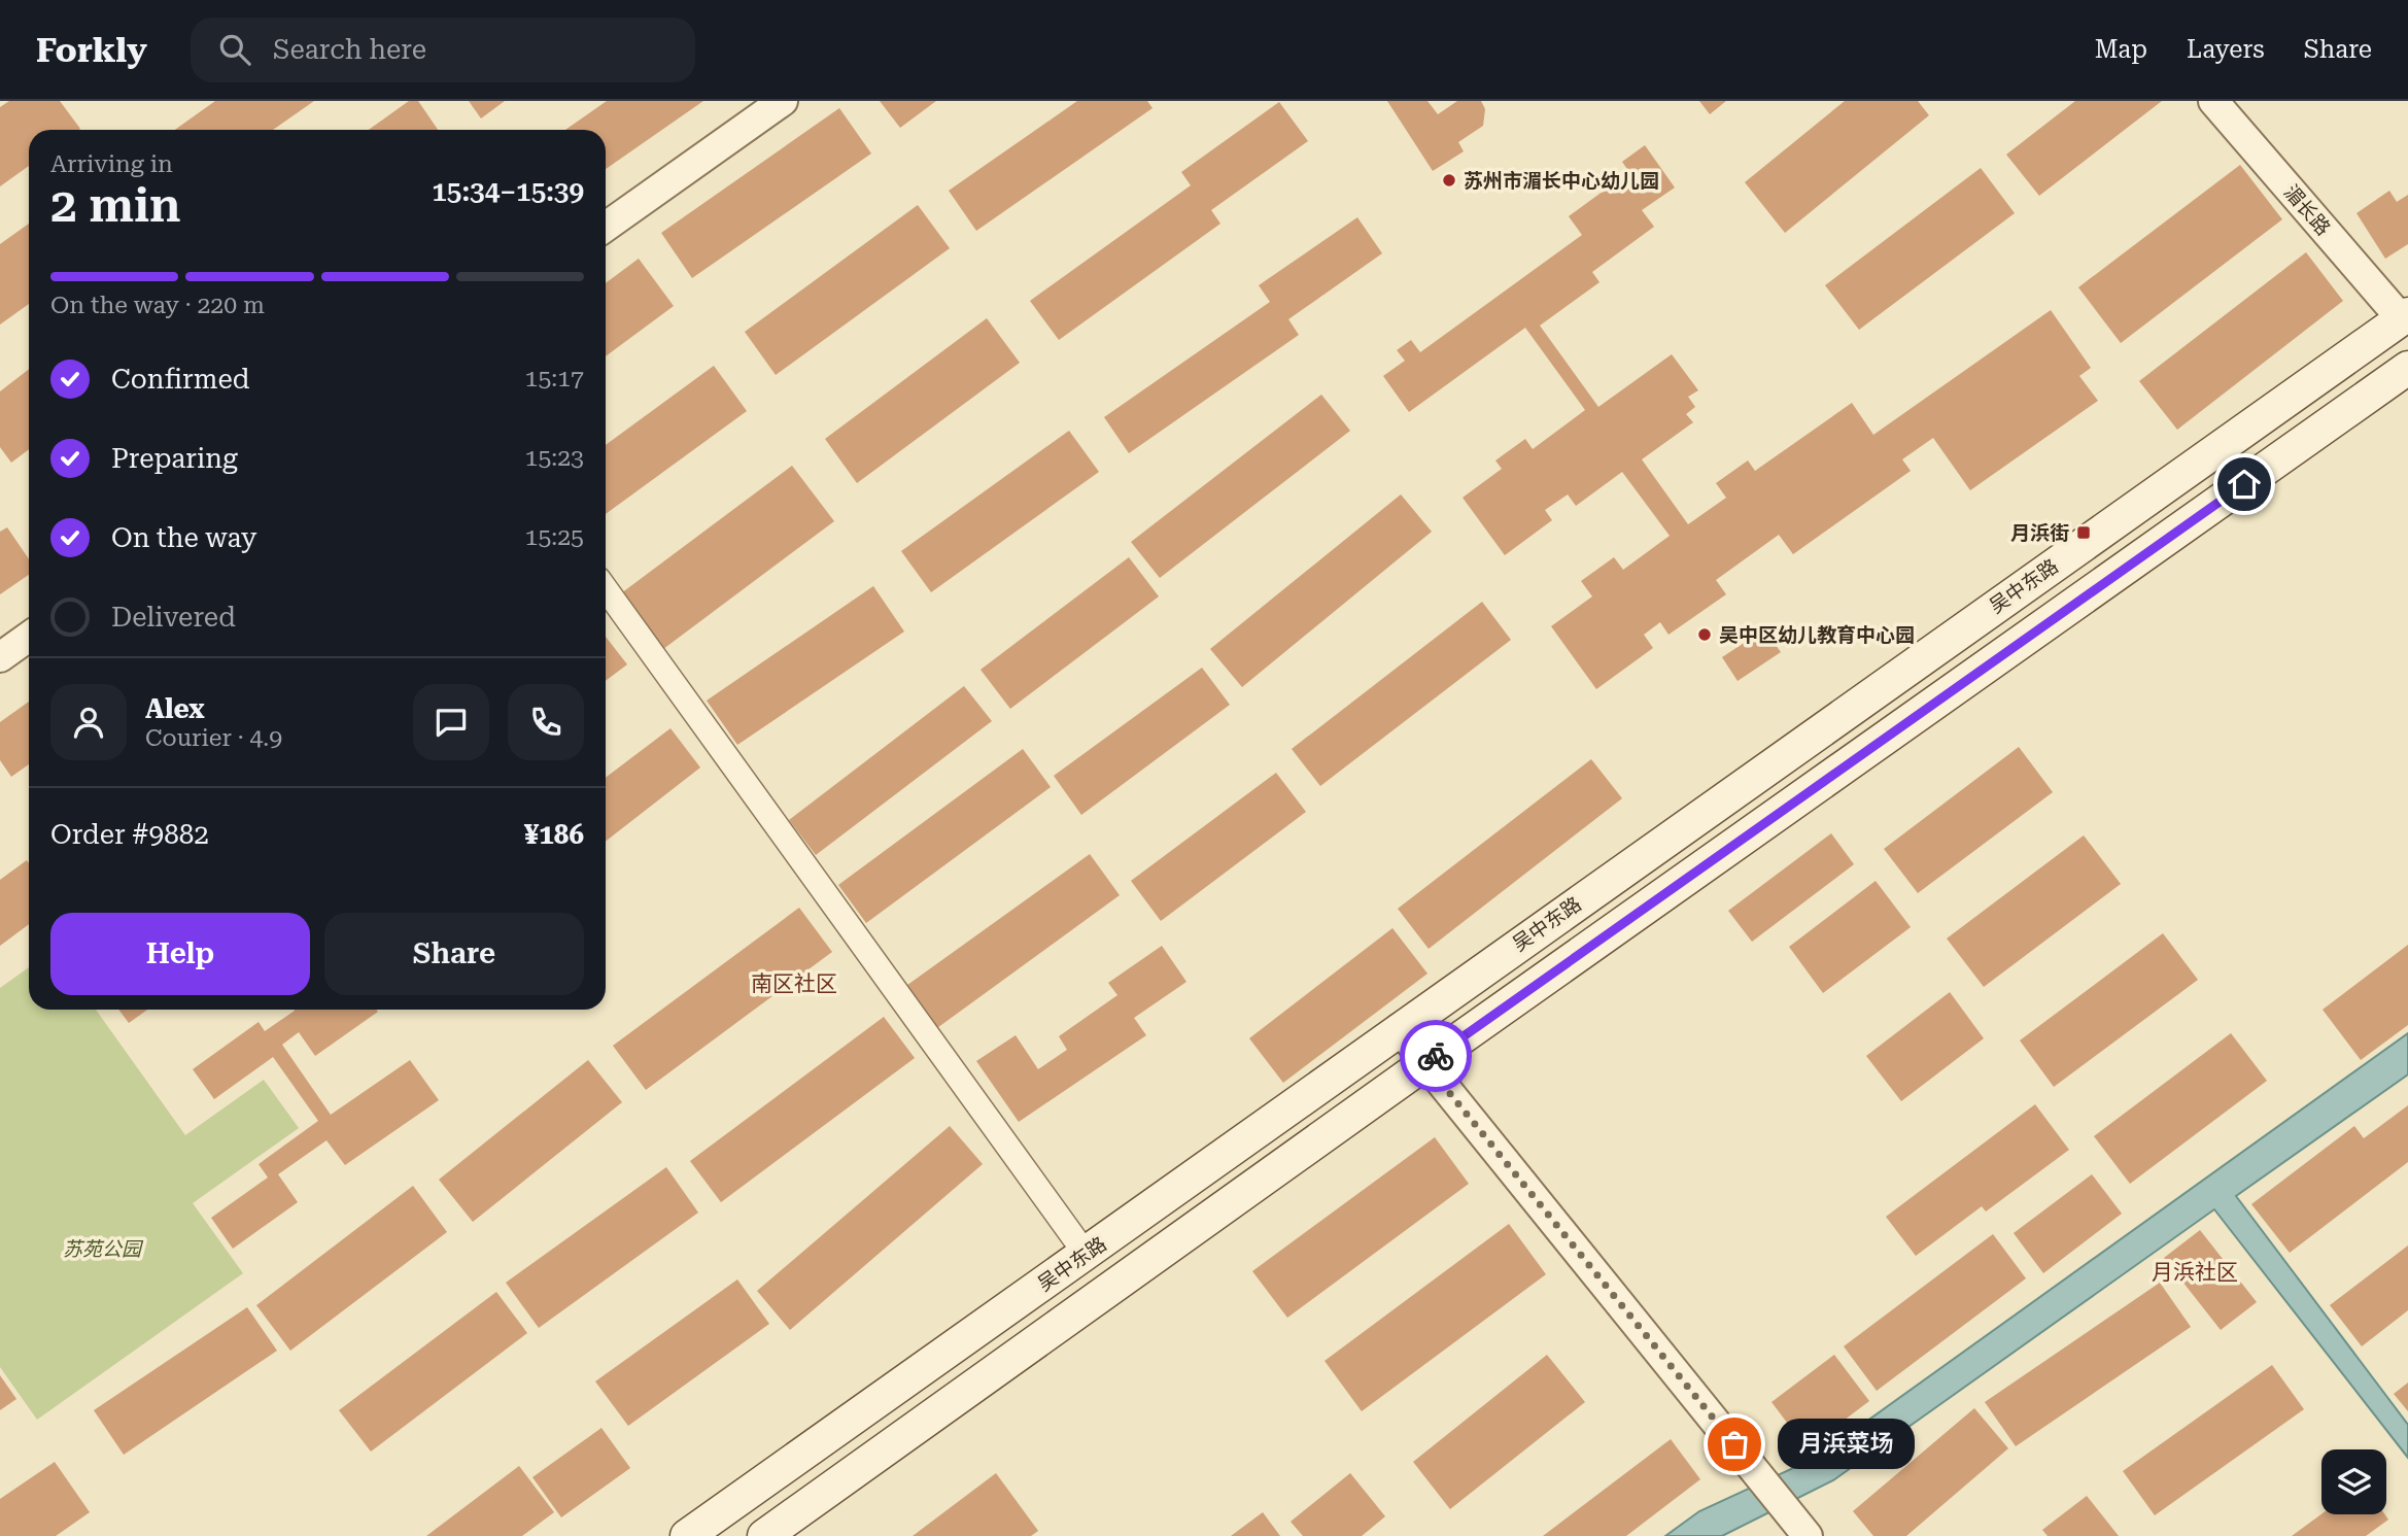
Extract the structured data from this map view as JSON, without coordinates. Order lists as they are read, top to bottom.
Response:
{
  "streets": {
    "main road": ["吴中东路"],
    "street": ["湄长路"]
  },
  "crossings": [
    ["湄长路", "吴中东路"]
  ],
  "districts": ["南区社区", "月浜社区"],
  "parks": ["苏苑公园"],
  "places": {
    "other": ["苏州市湄长中心幼儿园", "吴中区幼儿教育中心园", "月浜菜场"],
    "transit": ["月浜街"]
  },
  "page": {
    "header": "Forkly",
    "search": "Search here",
    "nav": ["Map", "Layers", "Share"],
    "heading": ["2 min", "Arriving in", "15:34–15:39"],
    "panel": [
      "Alex",
      "Courier · 4.9",
      "Order #9882",
      "¥186"
    ],
    "bar": "On the way · 220 m",
    "list": [
      ["Confirmed", "15:17"],
      ["Preparing", "15:23"],
      ["On the way", "15:25"],
      "Delivered"
    ],
    "buttons": ["Help", "Share"],
    "bubble": "月浜菜场"
  }
}
